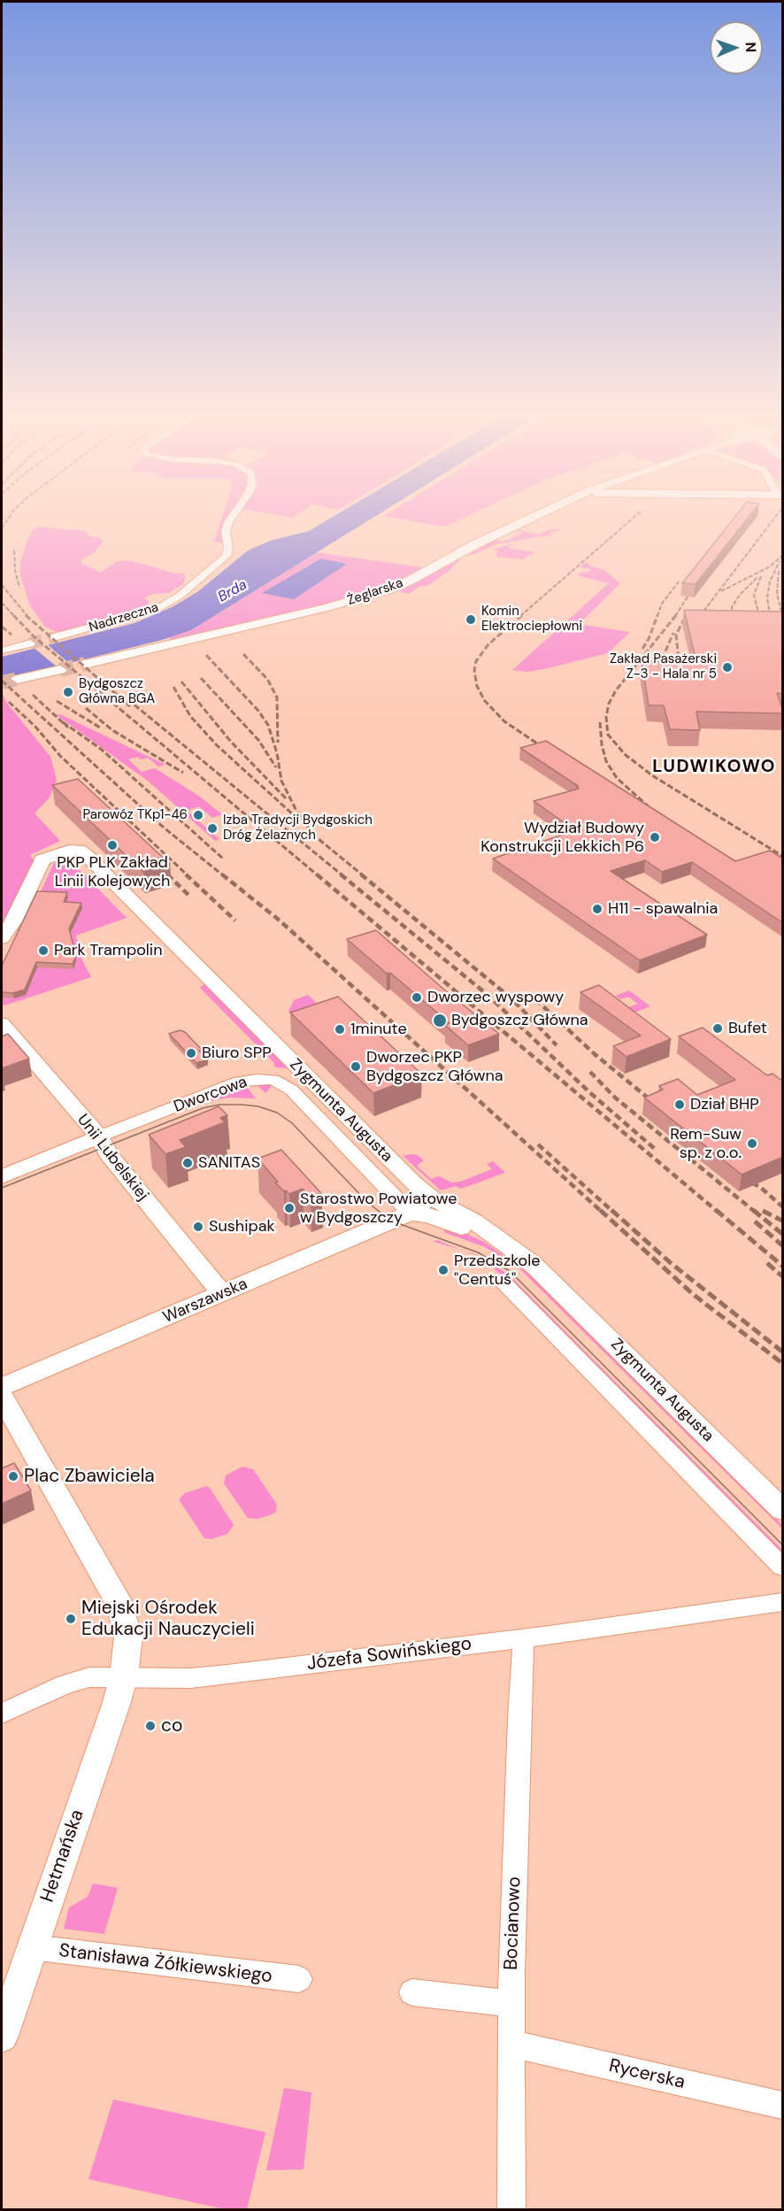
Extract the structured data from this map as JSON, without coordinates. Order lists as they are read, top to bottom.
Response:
{
  "streets": {
    "street": [
      "Żeglarska",
      "Nadrzeczna",
      "Dworcowa",
      "Zygmunta Augusta",
      "Unii Lubelskiej",
      "Warszawska",
      "Józefa Sowińskiego",
      "Hetmańska",
      "Bocianowo",
      "Stanisława Żółkiewskiego",
      "Rycerska"
    ]
  },
  "crossings": [
    ["Dworcowa", "Zygmunta Augusta"],
    ["Dworcowa", "Unii Lubelskiej"],
    ["Dworcowa", "Warszawska"],
    ["Zygmunta Augusta", "Warszawska"],
    ["Unii Lubelskiej", "Warszawska"],
    ["Józefa Sowińskiego", "Hetmańska"],
    ["Józefa Sowińskiego", "Bocianowo"],
    ["Hetmańska", "Stanisława Żółkiewskiego"],
    ["Bocianowo", "Rycerska"]
  ],
  "districts": ["LUDWIKOWO"],
  "water": ["Brda"],
  "places": [
    "Komin Elektrociepłowni",
    "Zakład Pasażerski Z-3 - Hala nr 5",
    "Bydgoszcz Główna BGA",
    "Parowóz TKp1-46",
    "Izba Tradycji Bydgoskich Dróg Żelaznych",
    "Wydział Budowy Konstrukcji Lekkich P6",
    "PKP PLK Zakład Linii Kolejowych",
    "H11 - spawalnia",
    "Park Trampolin",
    "Dworzec wyspowy",
    "Bydgoszcz Główna",
    "Bufet",
    "1minute",
    "Biuro SPP",
    "Dworzec PKP Bydgoszcz Główna",
    "Dział BHP",
    "Rem-Suw sp. z o.o.",
    "SANITAS",
    "Starostwo Powiatowe w Bydgoszczy",
    "Sushipak",
    "Przedszkole \"Centuś\"",
    "Plac Zbawiciela",
    "Miejski Ośrodek Edukacji Nauczycieli",
    "co"
  ],
  "north": "right"
}
